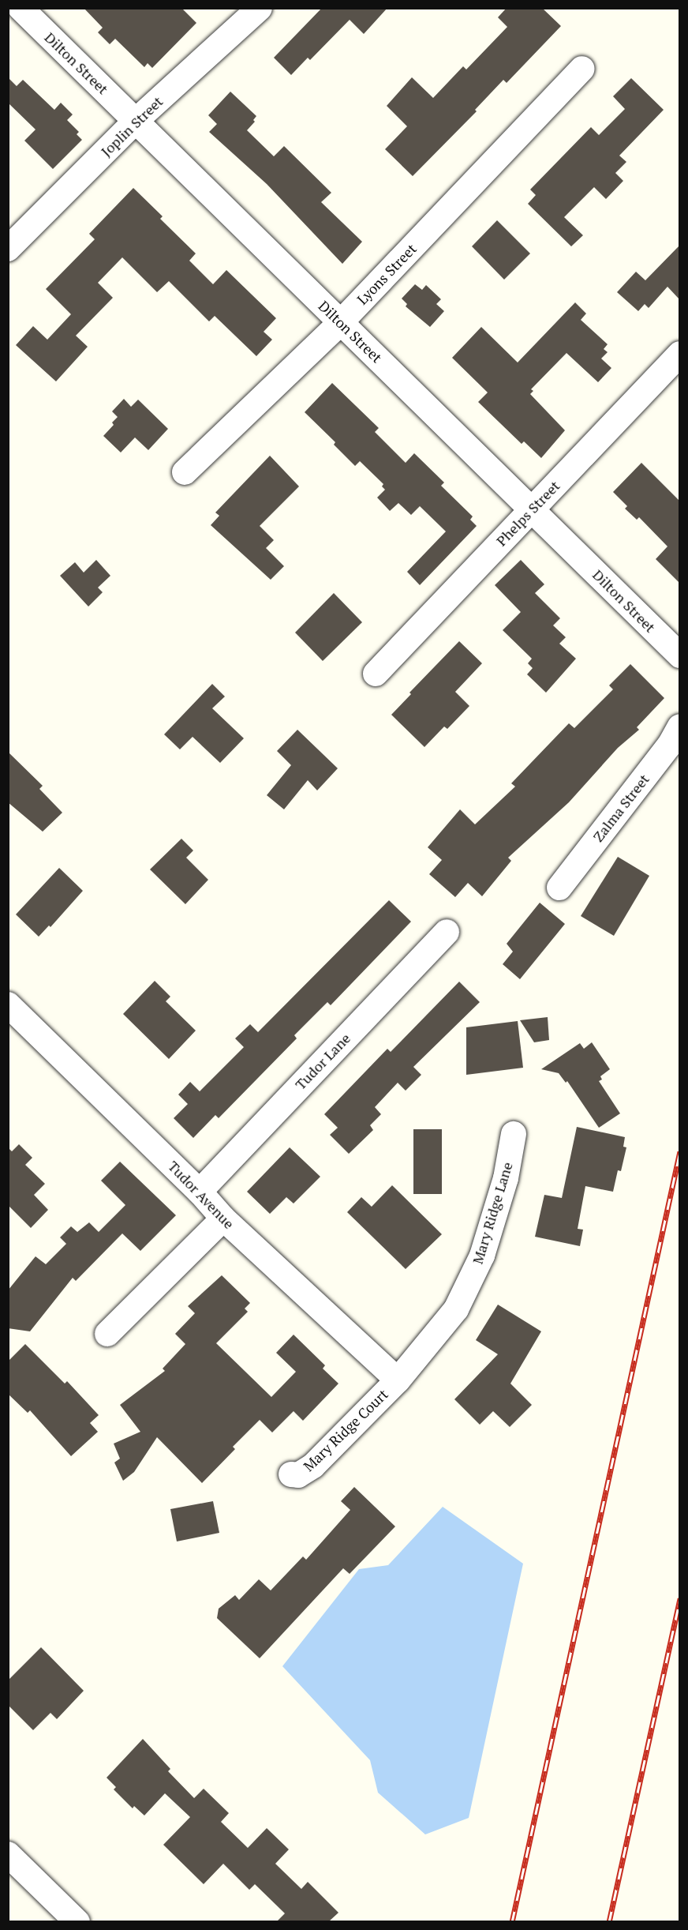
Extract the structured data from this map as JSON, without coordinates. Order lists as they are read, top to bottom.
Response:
{
  "streets": {
    "street": [
      "Dilton Street",
      "Joplin Street",
      "Lyons Street",
      "Phelps Street",
      "Zalma Street",
      "Tudor Lane",
      "Tudor Avenue",
      "Mary Ridge Lane",
      "Mary Ridge Court"
    ]
  },
  "crossings": [
    ["Dilton Street", "Joplin Street"],
    ["Dilton Street", "Lyons Street"],
    ["Dilton Street", "Phelps Street"],
    ["Tudor Lane", "Tudor Avenue"],
    ["Tudor Avenue", "Mary Ridge Lane"],
    ["Tudor Avenue", "Mary Ridge Court"],
    ["Mary Ridge Lane", "Mary Ridge Court"]
  ]
}
